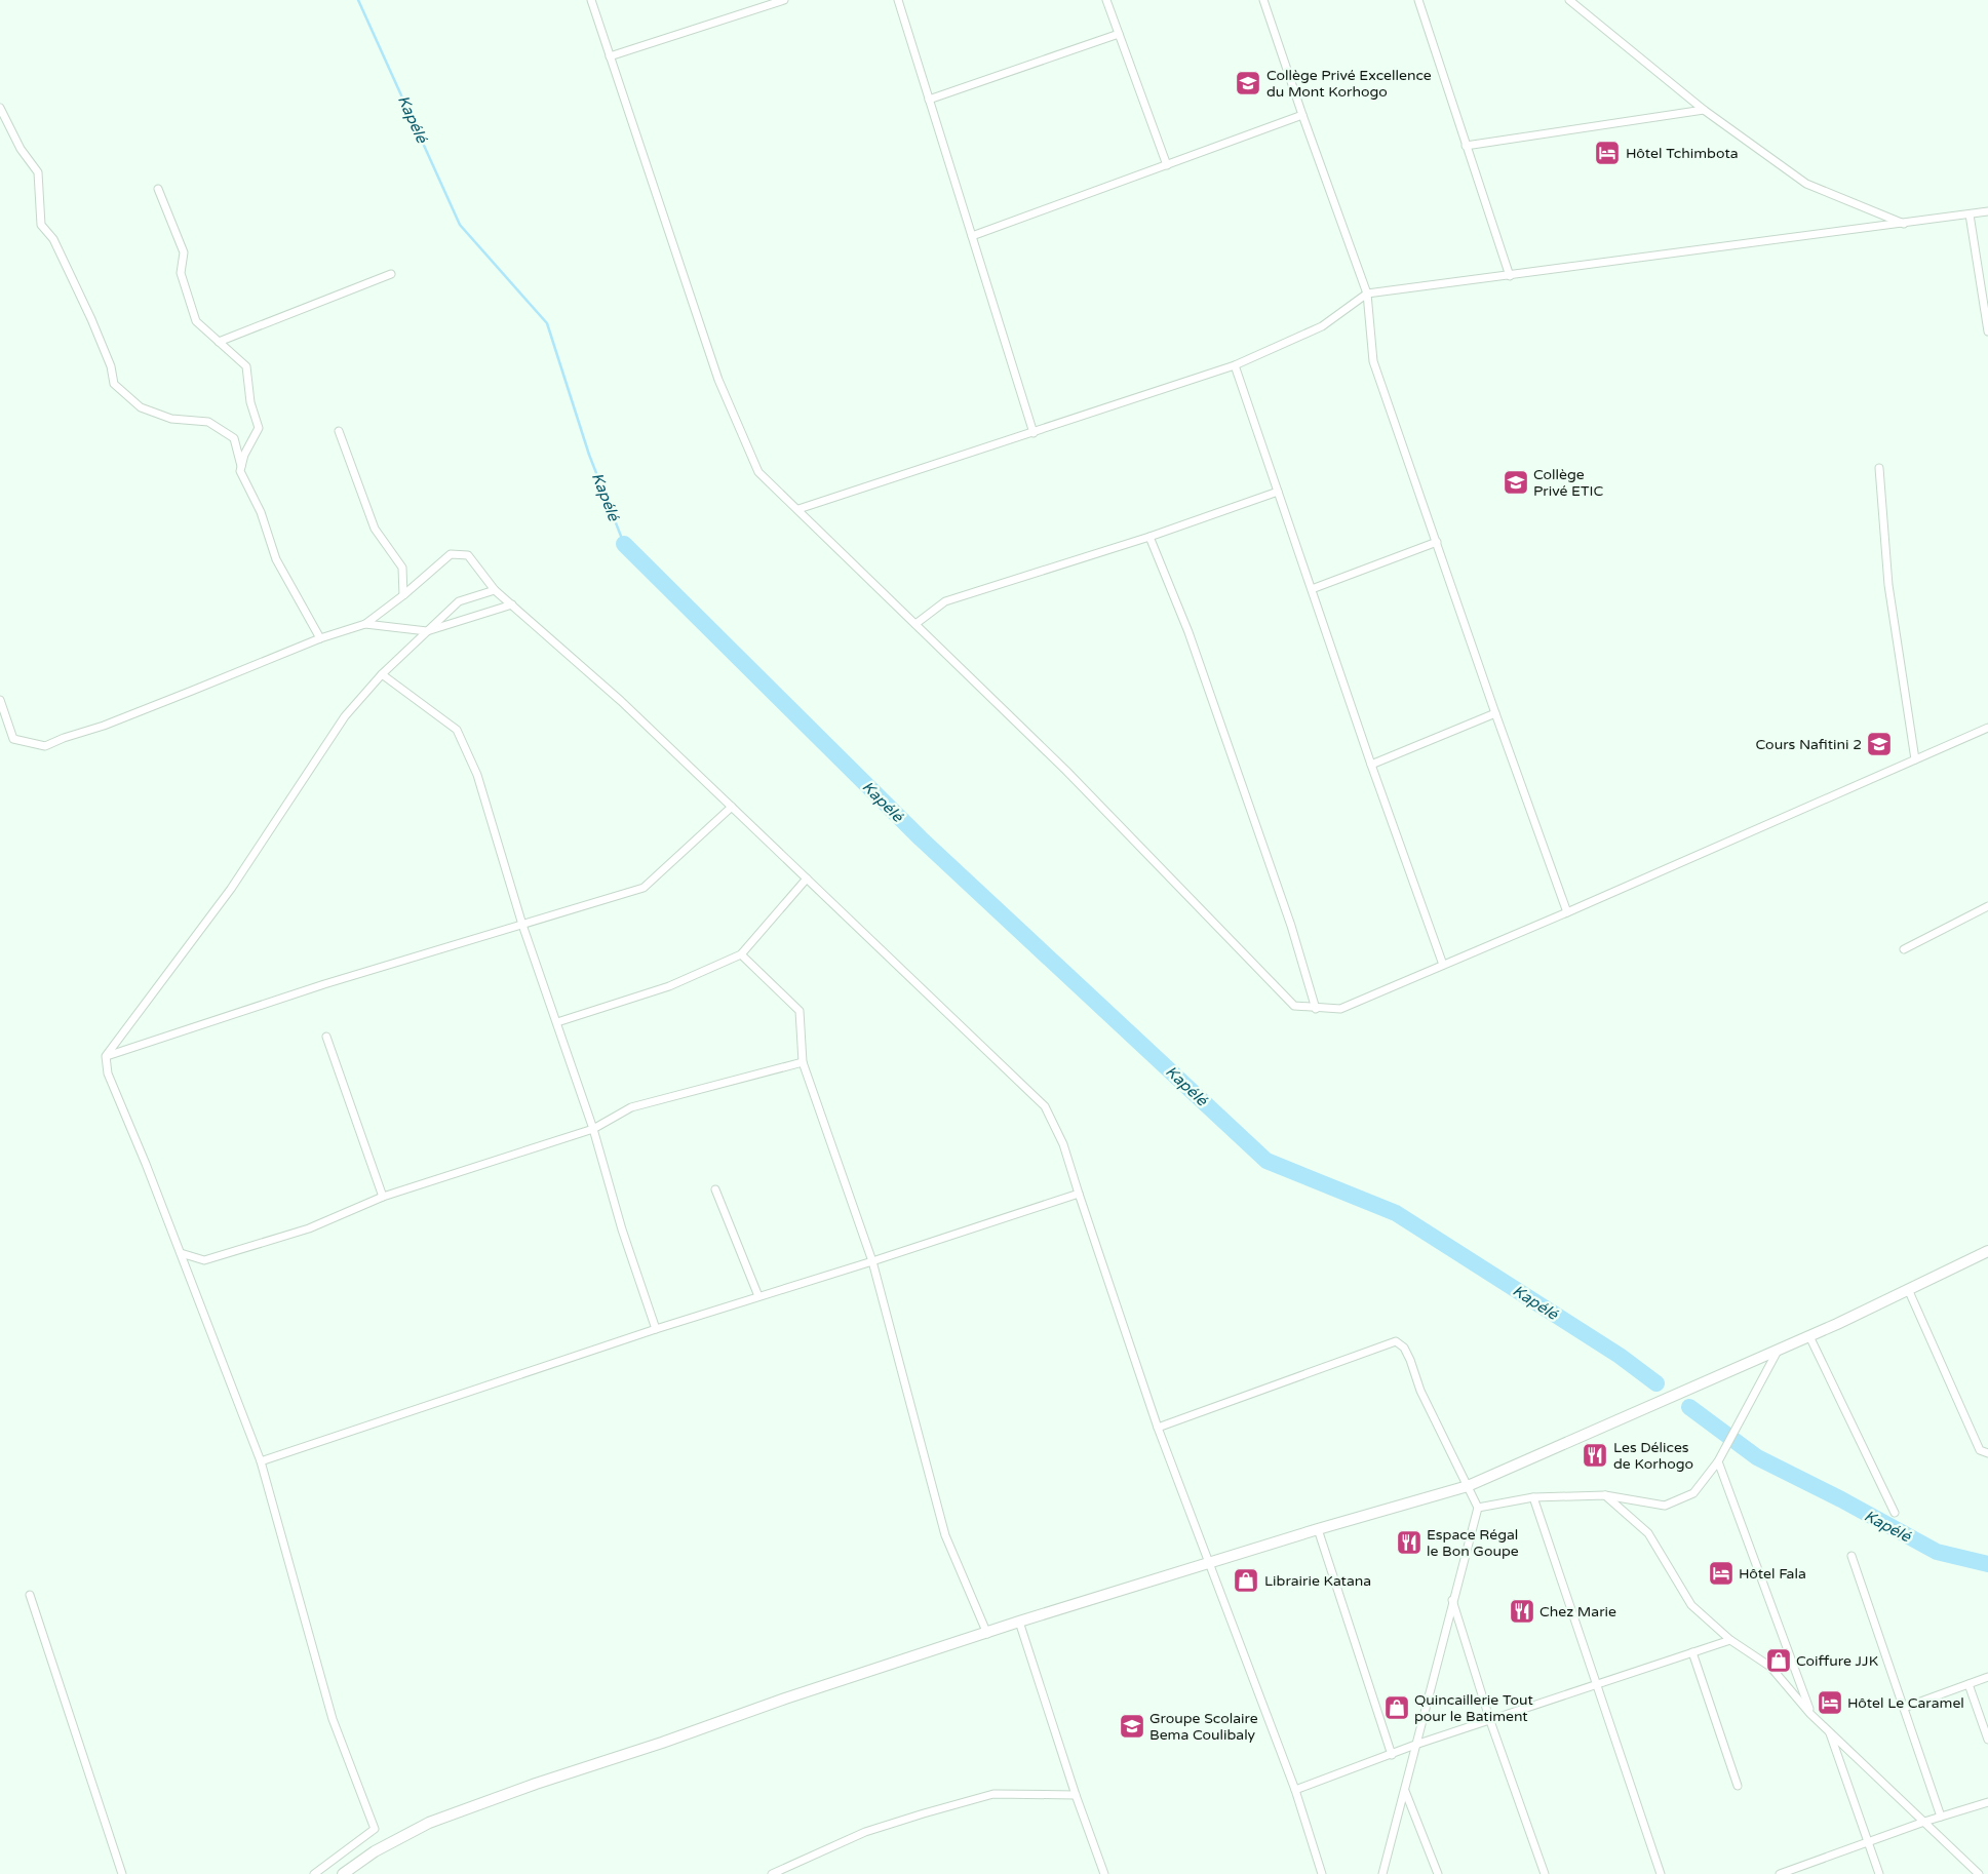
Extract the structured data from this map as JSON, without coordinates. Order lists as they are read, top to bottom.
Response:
{
  "water": ["Kapélé"],
  "places": {
    "school or university": [
      "Collège Privé Excellence du Mont Korhogo",
      "Collège Privé ETIC",
      "Cours Nafitini 2",
      "Groupe Scolaire Bema Coulibaly"
    ],
    "hotel": ["Hôtel Tchimbota", "Hôtel Fala", "Hôtel Le Caramel"],
    "restaurant": ["Les Délices de Korhogo", "Espace Régal le Bon Goupe", "Chez Marie"],
    "shop": ["Librairie Katana", "Coiffure JJK", "Quincaillerie Tout pour le Batiment"]
  }
}
